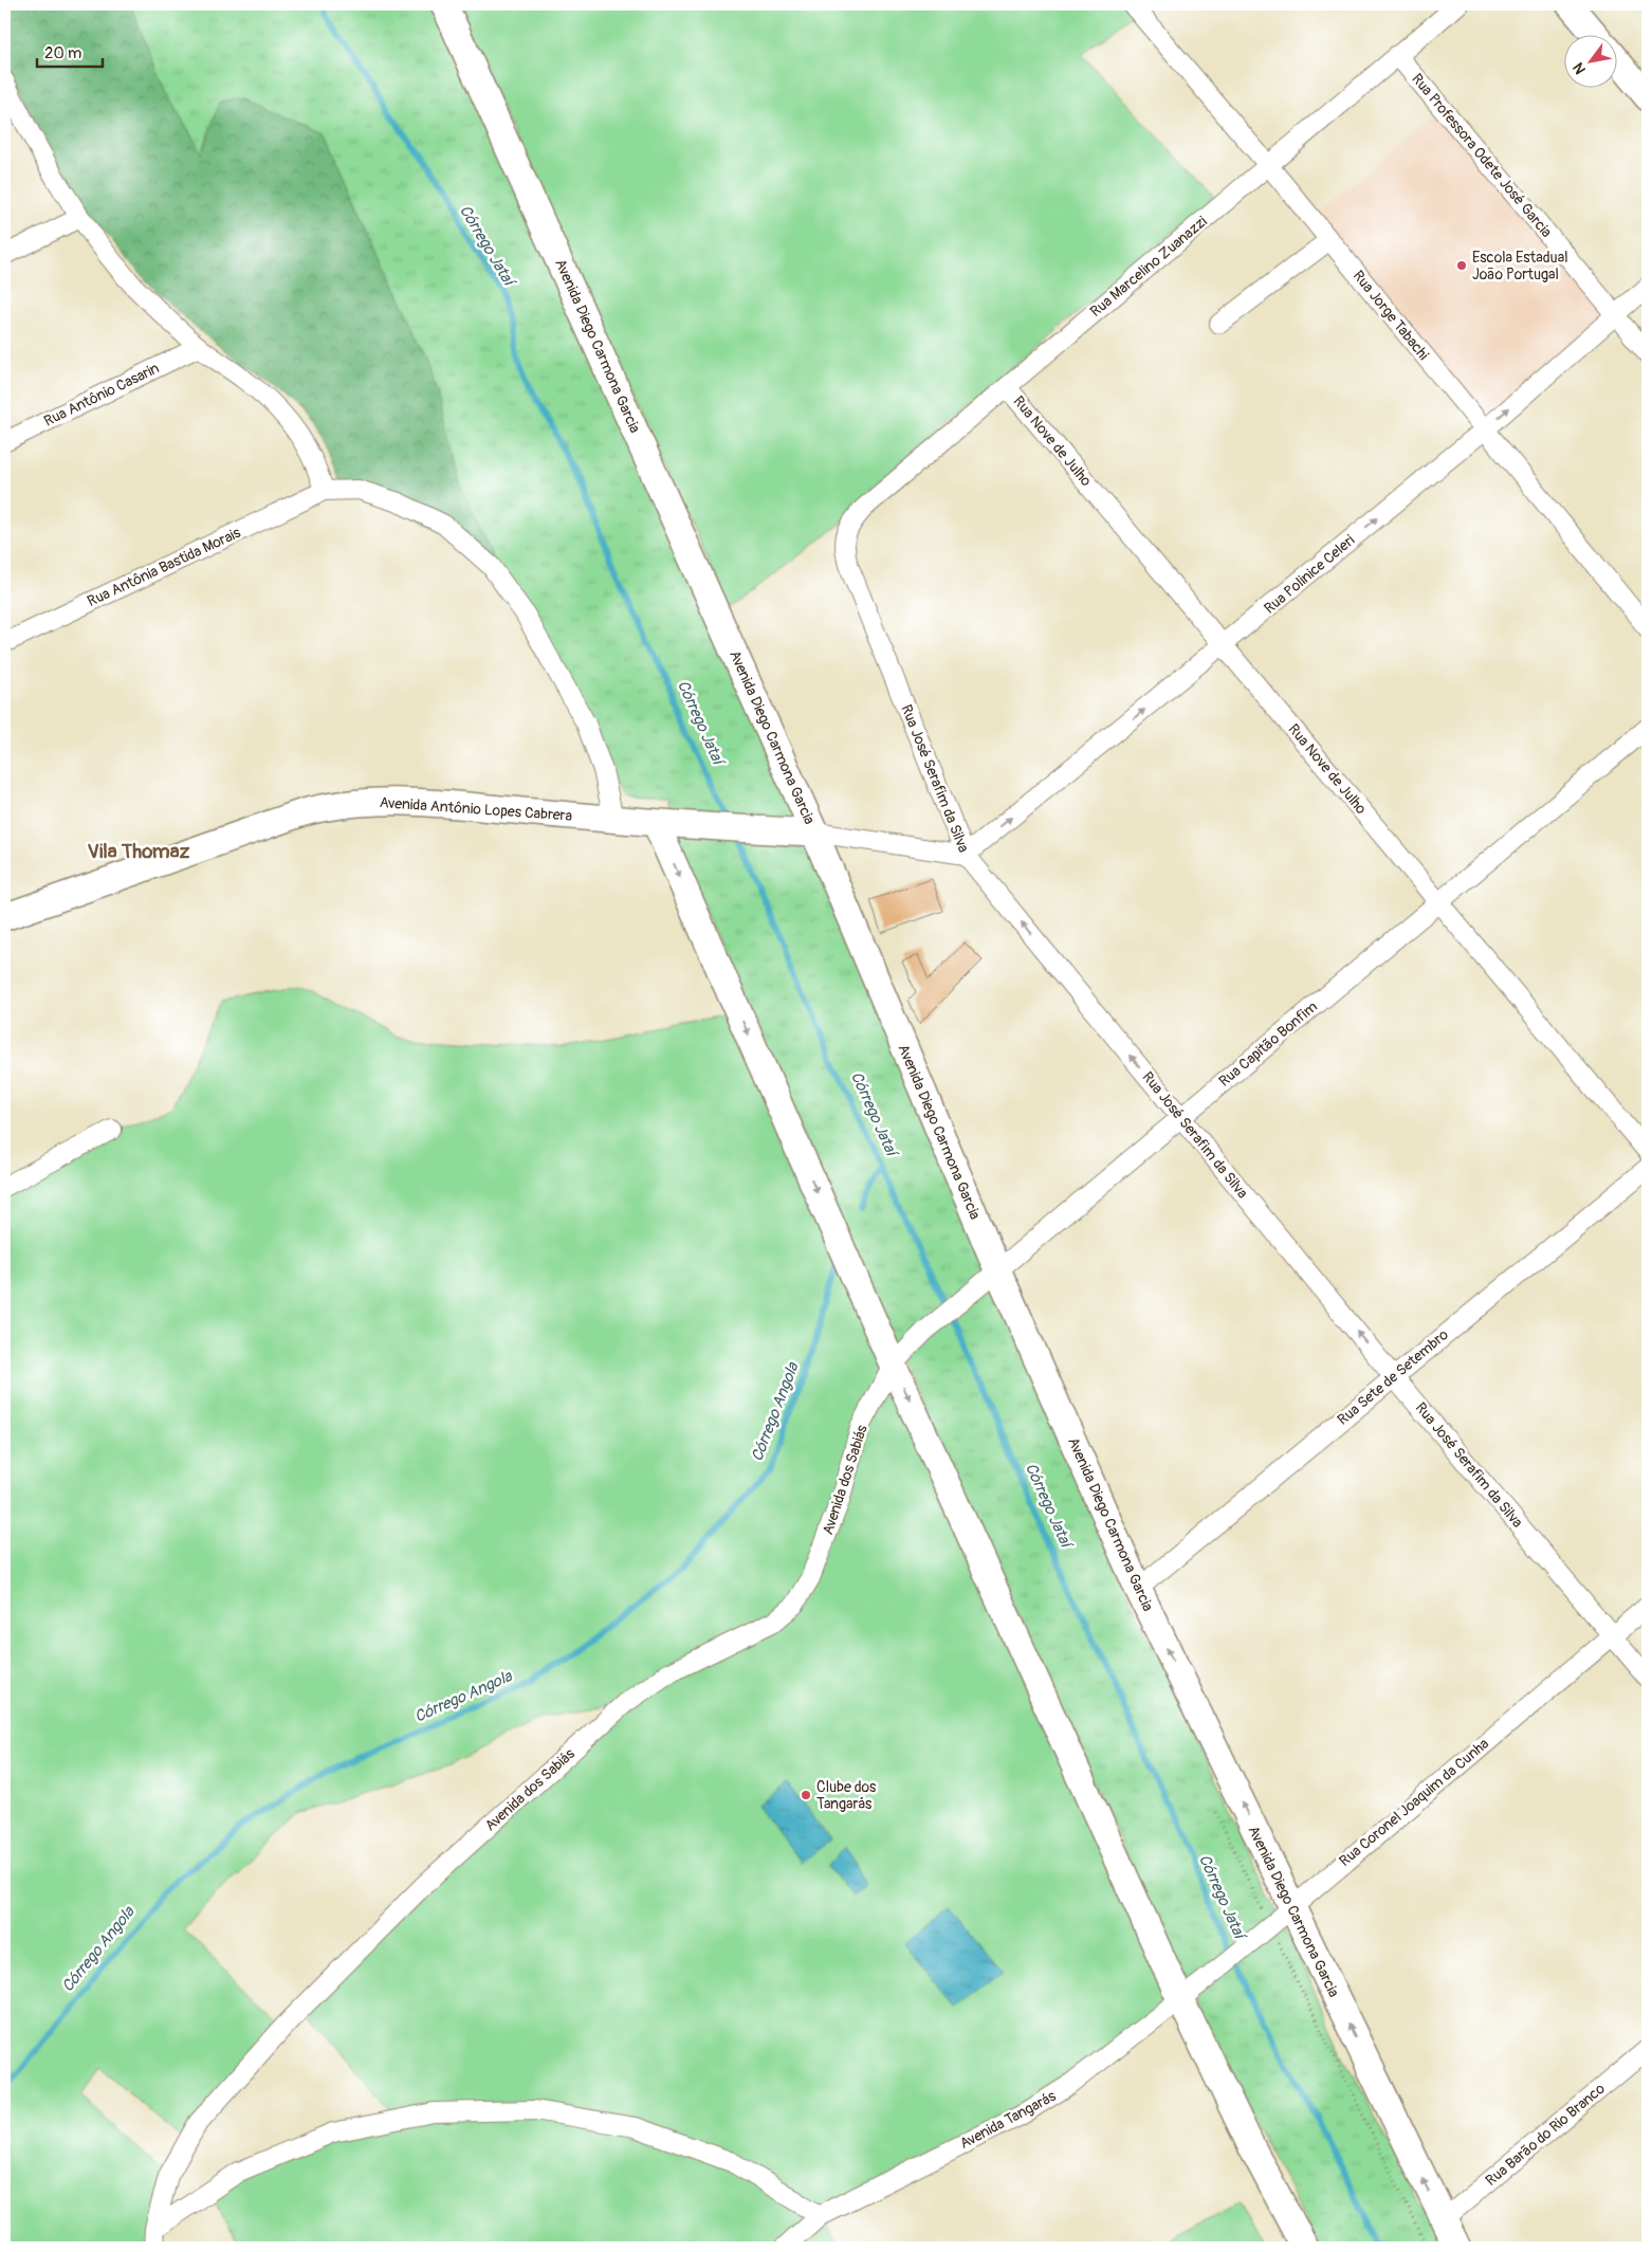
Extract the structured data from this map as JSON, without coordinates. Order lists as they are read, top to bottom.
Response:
{
  "streets": {
    "main road": ["Avenida Diego Carmona Garcia", "Avenida Antônio Lopes Cabrera"],
    "street": [
      "Rua Professora Odete José Garcia",
      "Rua Marcelino Zuanazzi",
      "Rua Jorge Tabachi",
      "Rua Antônio Casarin",
      "Rua Nove de Julho",
      "Rua Antônia Bastida Morais",
      "Rua Polinice Celeri",
      "Rua José Serafim da Silva",
      "Rua Capitão Bonfim",
      "Rua Sete de Setembro",
      "Avenida dos Sabiás",
      "Rua Coronel Joaquim da Cunha",
      "Avenida Tangarás",
      "Rua Barão do Rio Branco"
    ]
  },
  "crossings": [
    ["Rua Professora Odete José Garcia", "Rua Marcelino Zuanazzi"],
    ["Rua Professora Odete José Garcia", "Rua Polinice Celeri"],
    ["Rua Marcelino Zuanazzi", "Rua Jorge Tabachi"],
    ["Rua Marcelino Zuanazzi", "Rua Nove de Julho"],
    ["Rua Marcelino Zuanazzi", "Rua José Serafim da Silva"],
    ["Rua Jorge Tabachi", "Rua Polinice Celeri"],
    ["Avenida Diego Carmona Garcia", "Avenida Antônio Lopes Cabrera"],
    ["Avenida Diego Carmona Garcia", "Rua Capitão Bonfim"],
    ["Avenida Diego Carmona Garcia", "Rua Sete de Setembro"],
    ["Avenida Diego Carmona Garcia", "Rua Coronel Joaquim da Cunha"],
    ["Avenida Diego Carmona Garcia", "Rua Barão do Rio Branco"],
    ["Rua Nove de Julho", "Rua Polinice Celeri"],
    ["Rua Nove de Julho", "Rua Capitão Bonfim"],
    ["Rua Polinice Celeri", "Rua José Serafim da Silva"],
    ["Rua Polinice Celeri", "Avenida Antônio Lopes Cabrera"],
    ["Rua José Serafim da Silva", "Avenida Antônio Lopes Cabrera"],
    ["Rua José Serafim da Silva", "Rua Capitão Bonfim"],
    ["Rua José Serafim da Silva", "Rua Sete de Setembro"],
    ["Rua José Serafim da Silva", "Rua Coronel Joaquim da Cunha"],
    ["Rua Capitão Bonfim", "Avenida dos Sabiás"],
    ["Rua Coronel Joaquim da Cunha", "Avenida Tangarás"]
  ],
  "one_way": ["Rua Polinice Celeri", "Rua José Serafim da Silva"],
  "districts": ["Vila Thomaz"],
  "water": ["Córrego Jataí", "Córrego Angola"],
  "places": ["Escola Estadual João Portugal", "Clube dos Tangarás"],
  "scale_bar": "20 m",
  "north": "bottom left"
}
